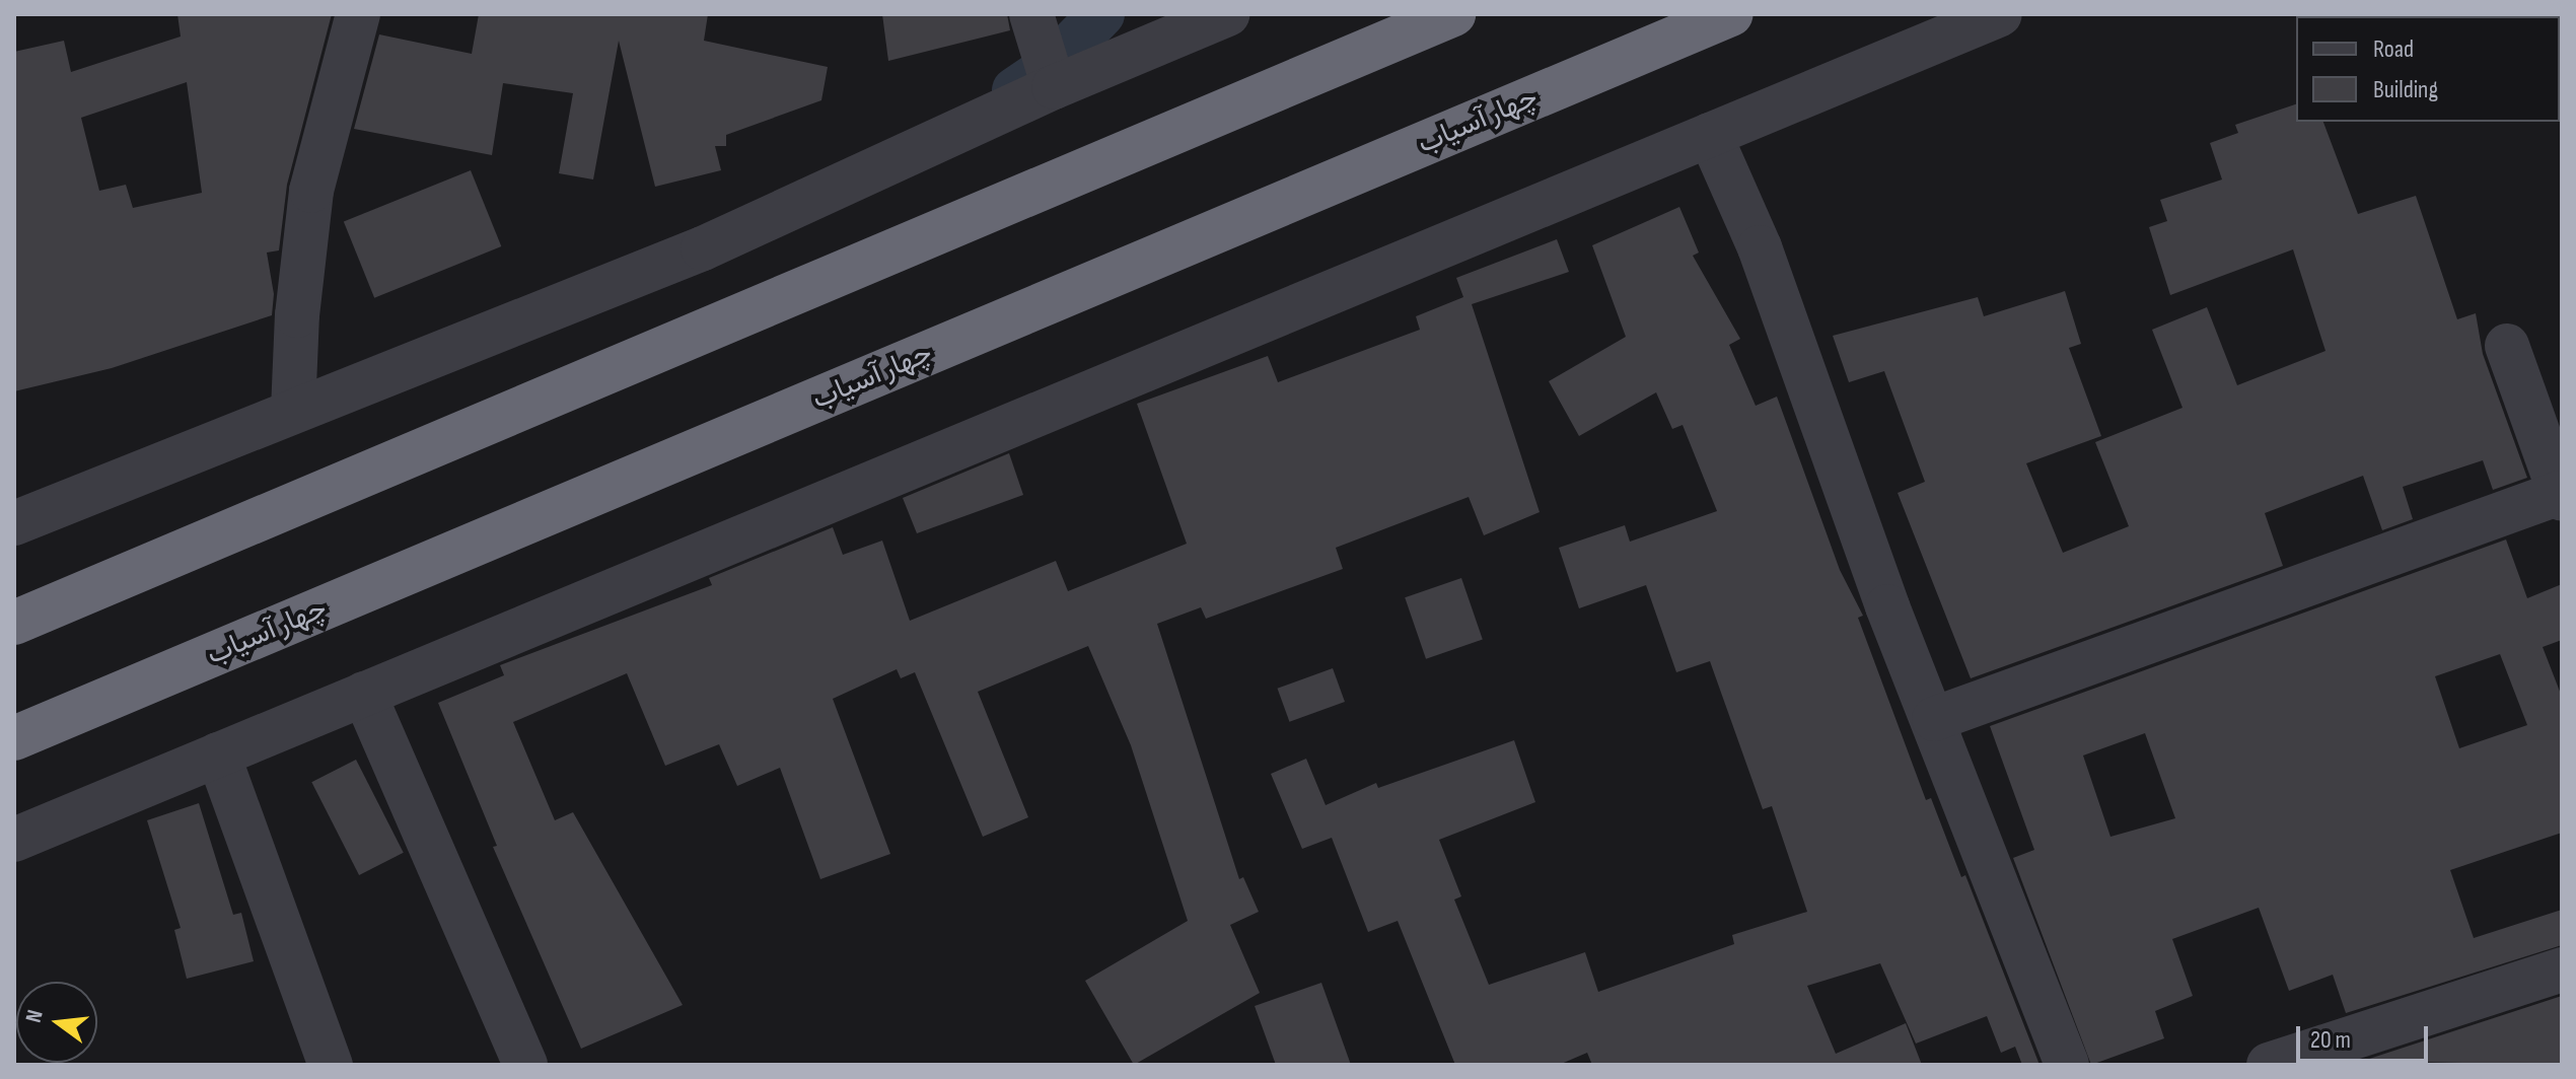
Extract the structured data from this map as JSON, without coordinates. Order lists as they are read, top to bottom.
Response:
{
  "streets": {
    "highway": ["چهار آسیاب"]
  },
  "legend": ["Road", "Building"],
  "scale_bar": "20 m",
  "north": "left"
}
